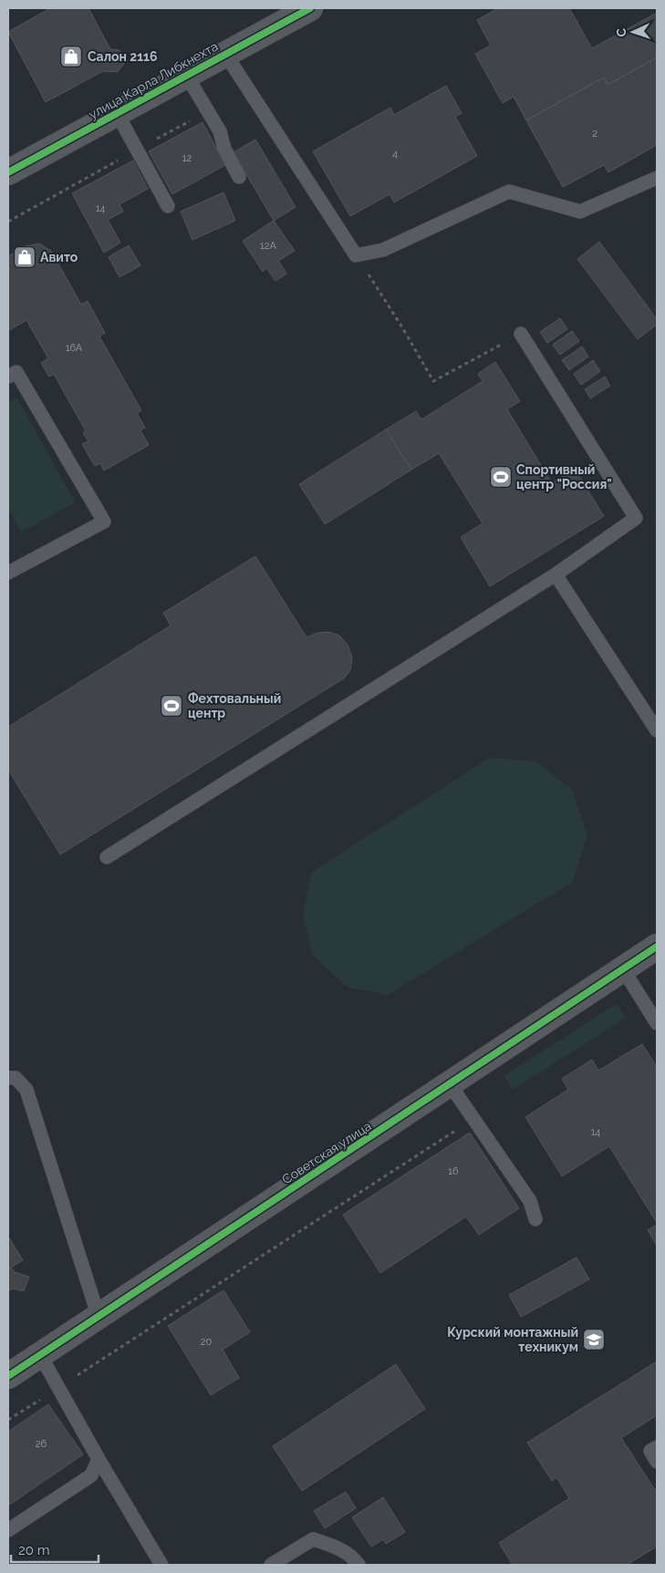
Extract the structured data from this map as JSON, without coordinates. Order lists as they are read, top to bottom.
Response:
{
  "streets": {
    "street": ["улица Карла Либкнехта", "Советская улица"]
  },
  "places": {
    "shop": ["Салон 2116", "Авито"],
    "sports": ["Спортивный центр \"Россия\"", "Фехтовальный центр"],
    "school or university": ["Курский монтажный техникум"]
  },
  "house_numbers": [
    "2",
    "4",
    "12",
    "14",
    "12А",
    "16А",
    "14",
    "16",
    "20",
    "26"
  ],
  "scale_bar": "20 m",
  "north": "left"
}
